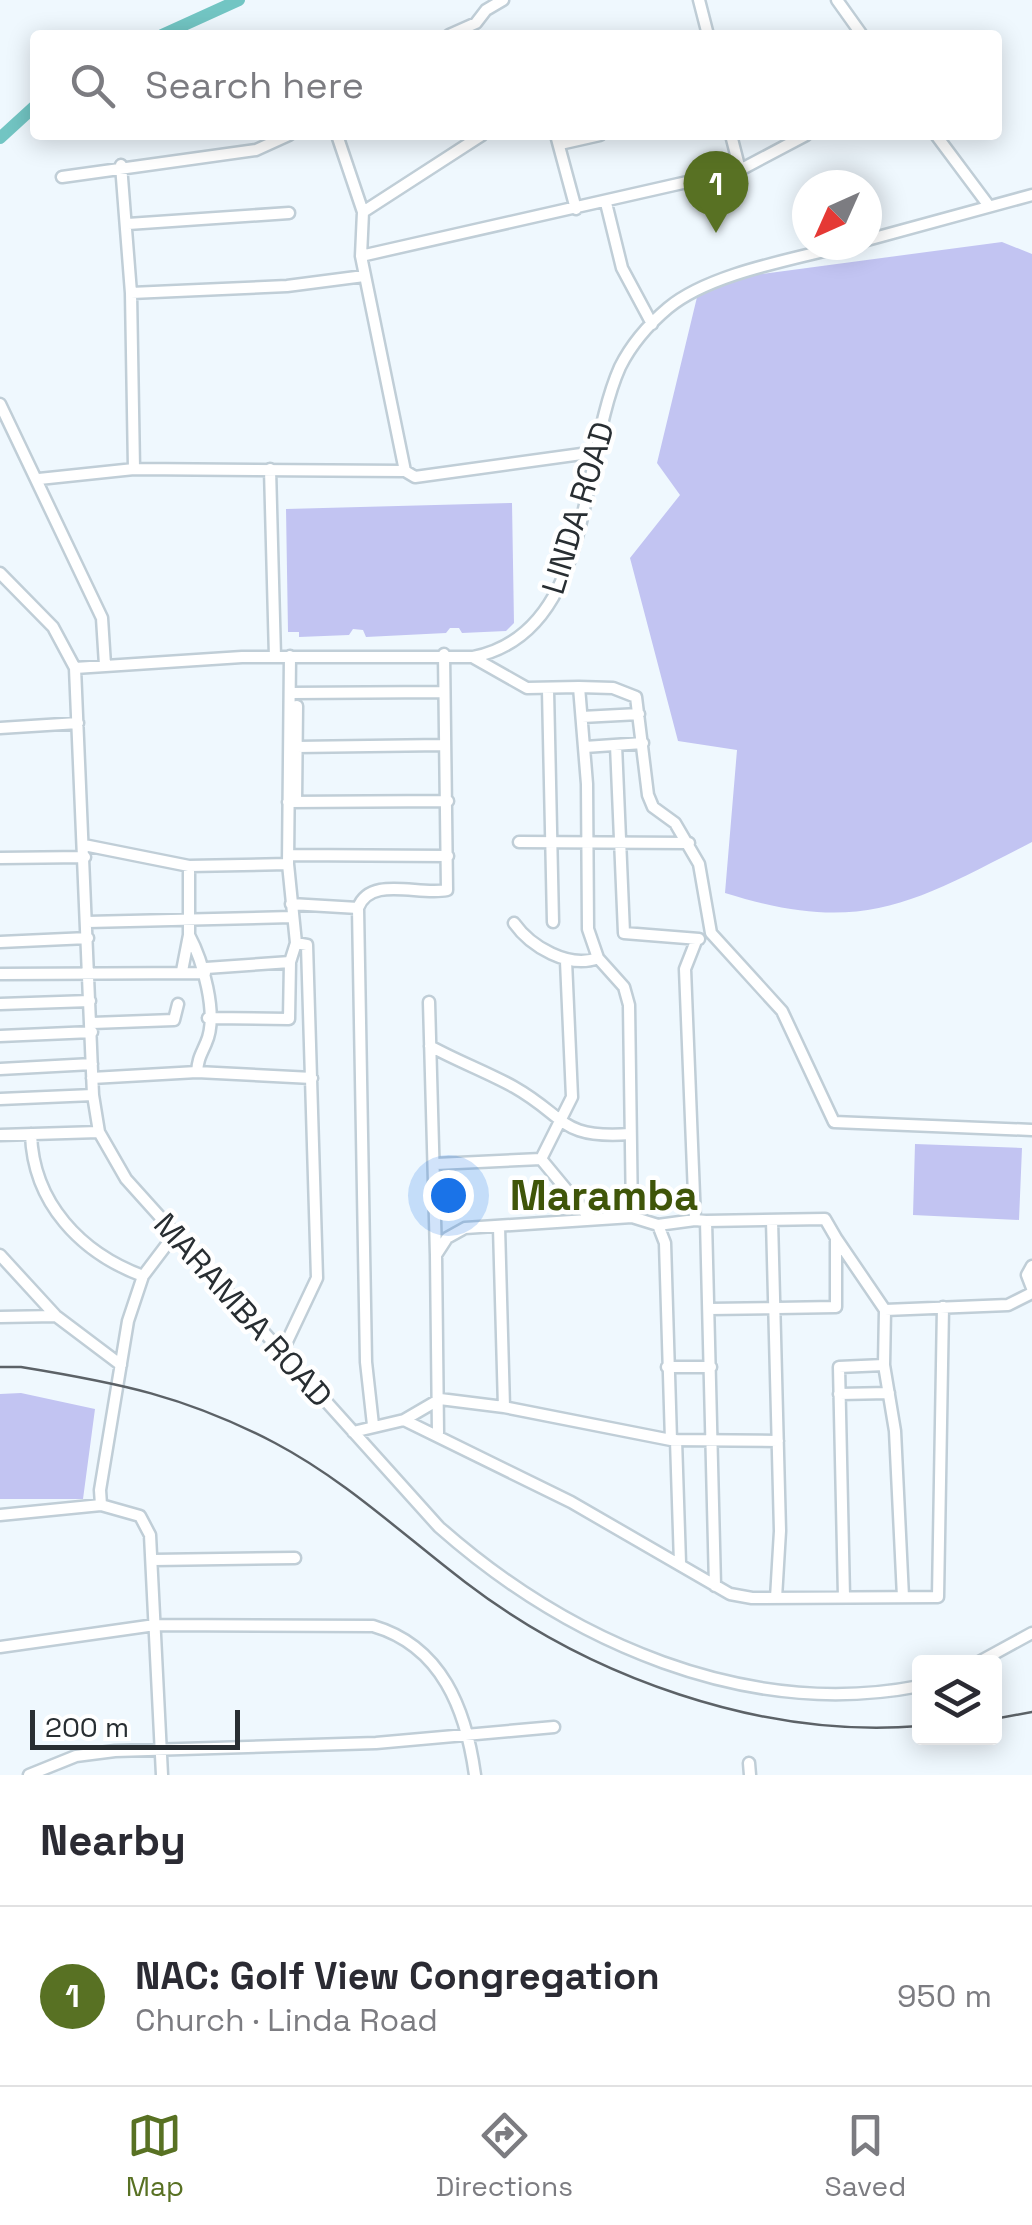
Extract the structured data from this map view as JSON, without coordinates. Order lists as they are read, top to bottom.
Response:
{
  "streets": {
    "street": ["LINDA ROAD", "MARAMBA ROAD"]
  },
  "crossings": [
    ["LINDA ROAD", "MARAMBA ROAD"]
  ],
  "districts": ["Maramba"],
  "scale_bar": "200 m",
  "north": "bottom left",
  "page": {
    "search": "Search here",
    "pins": "1",
    "scale": "200 m",
    "heading": "Nearby",
    "list": [
      {
        "mark": "1",
        "name": "NAC: Golf View Congregation",
        "note": "Church · Linda Road",
        "value": "950 m"
      }
    ],
    "nav": ["Map", "Directions", "Saved"]
  }
}
